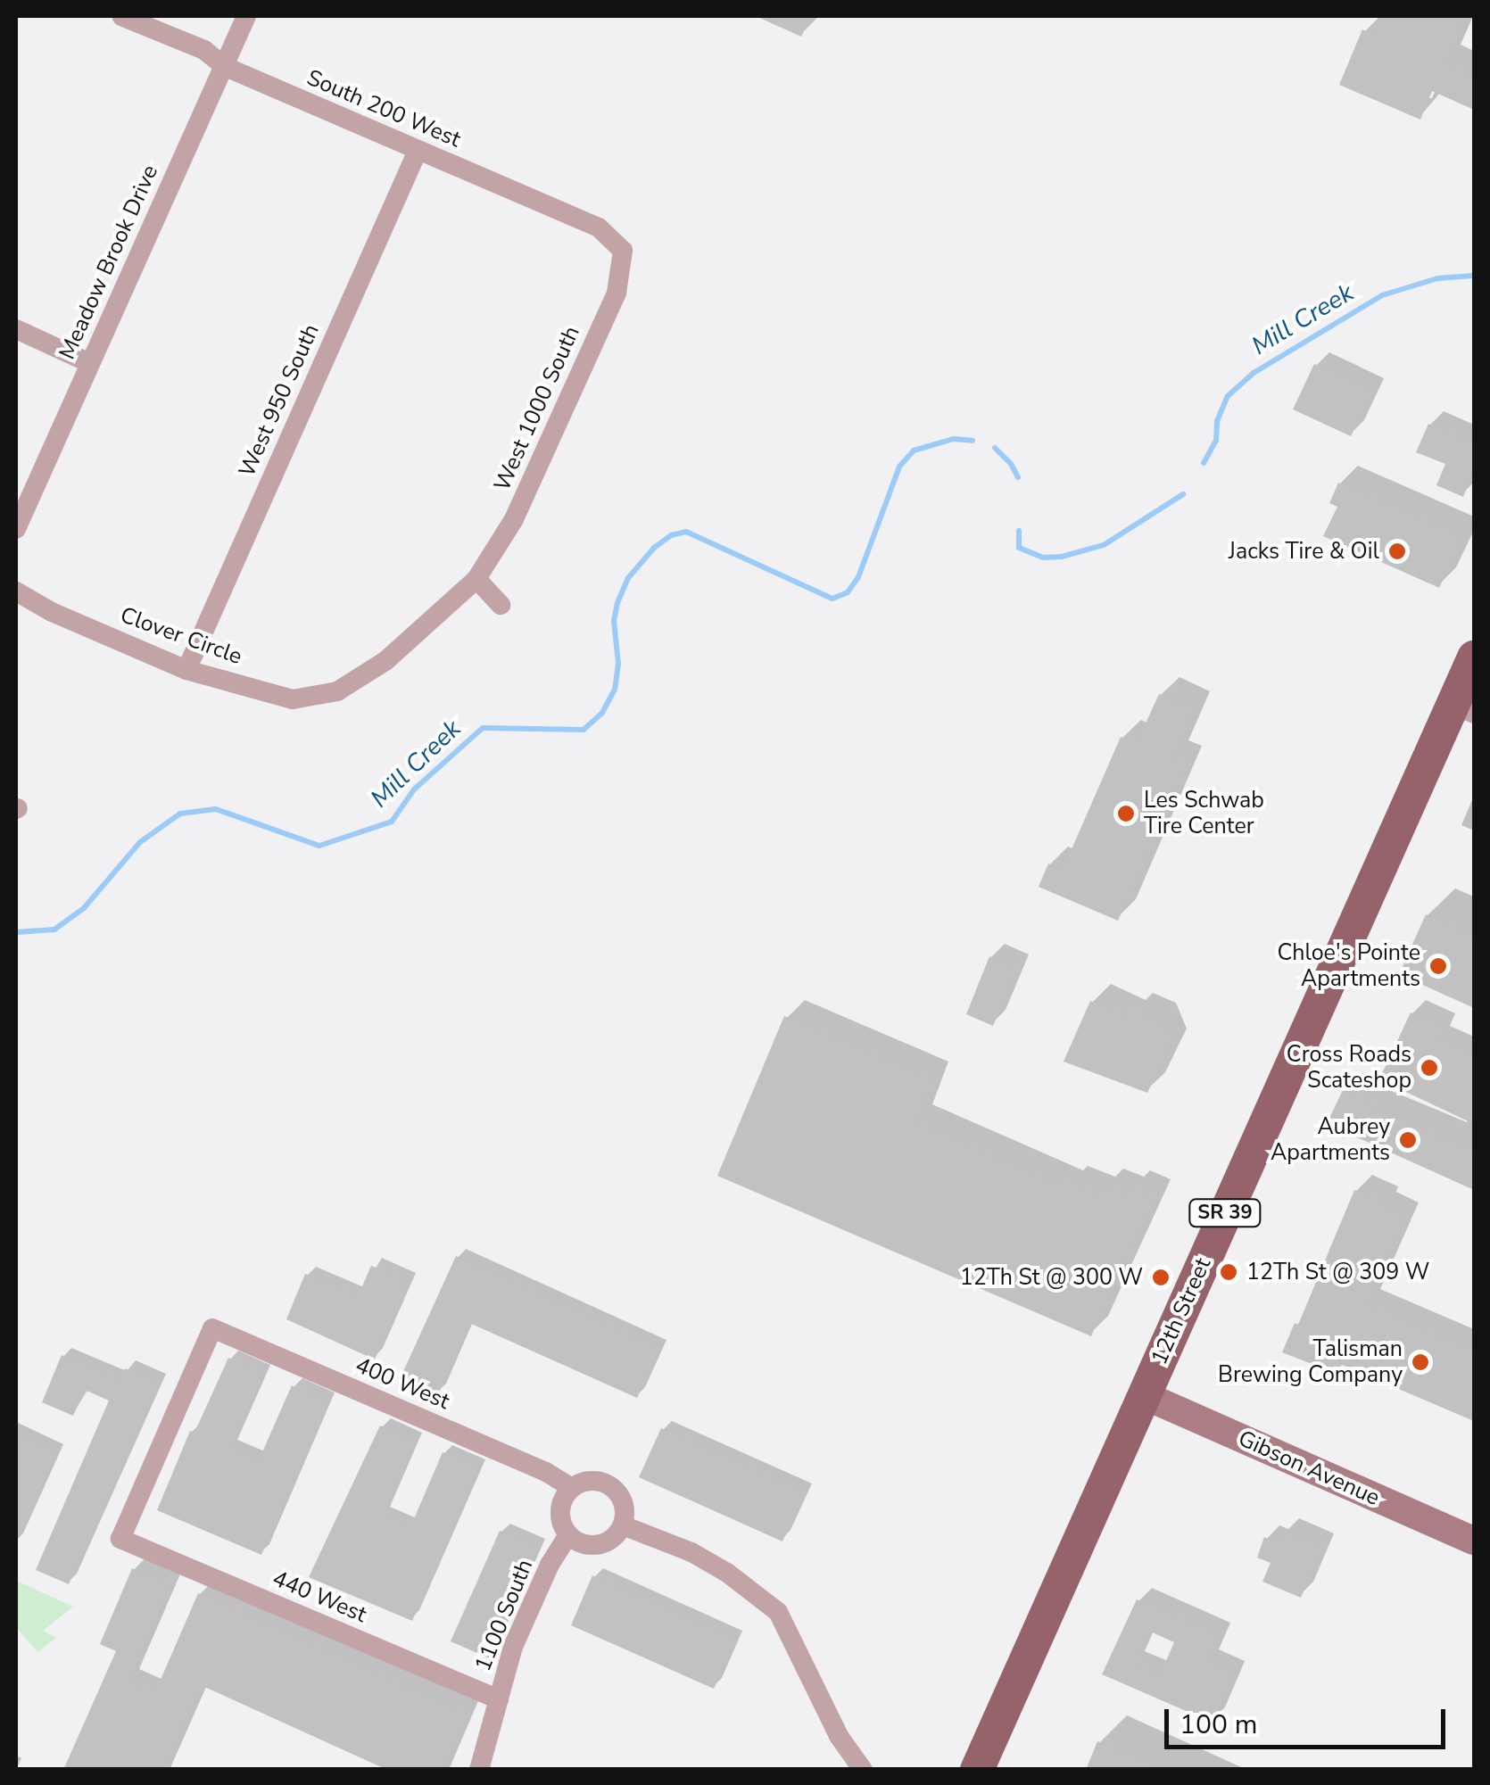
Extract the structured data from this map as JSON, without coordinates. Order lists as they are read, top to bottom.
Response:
{
  "streets": {
    "main road": ["SR 39", "12th Street"],
    "street": [
      "South 200 West",
      "Meadow Brook Drive",
      "West 950 South",
      "West 1000 South",
      "Clover Circle",
      "400 West",
      "Gibson Avenue",
      "440 West",
      "1100 South"
    ]
  },
  "crossings": [
    ["South 200 West", "Meadow Brook Drive"],
    ["South 200 West", "West 950 South"],
    ["South 200 West", "West 1000 South"],
    ["West 950 South", "Clover Circle"],
    ["West 1000 South", "Clover Circle"],
    ["12th Street", "Gibson Avenue"],
    ["400 West", "440 West"],
    ["400 West", "1100 South"],
    ["440 West", "1100 South"]
  ],
  "water": ["Mill Creek"],
  "places": [
    "Jacks Tire & Oil",
    "Les Schwab Tire Center",
    "Chloe's Pointe Apartments",
    "Cross Roads Scateshop",
    "Aubrey Apartments",
    "12Th St @ 309 W",
    "12Th St @ 300 W",
    "Talisman Brewing Company"
  ],
  "scale_bar": "100 m"
}
